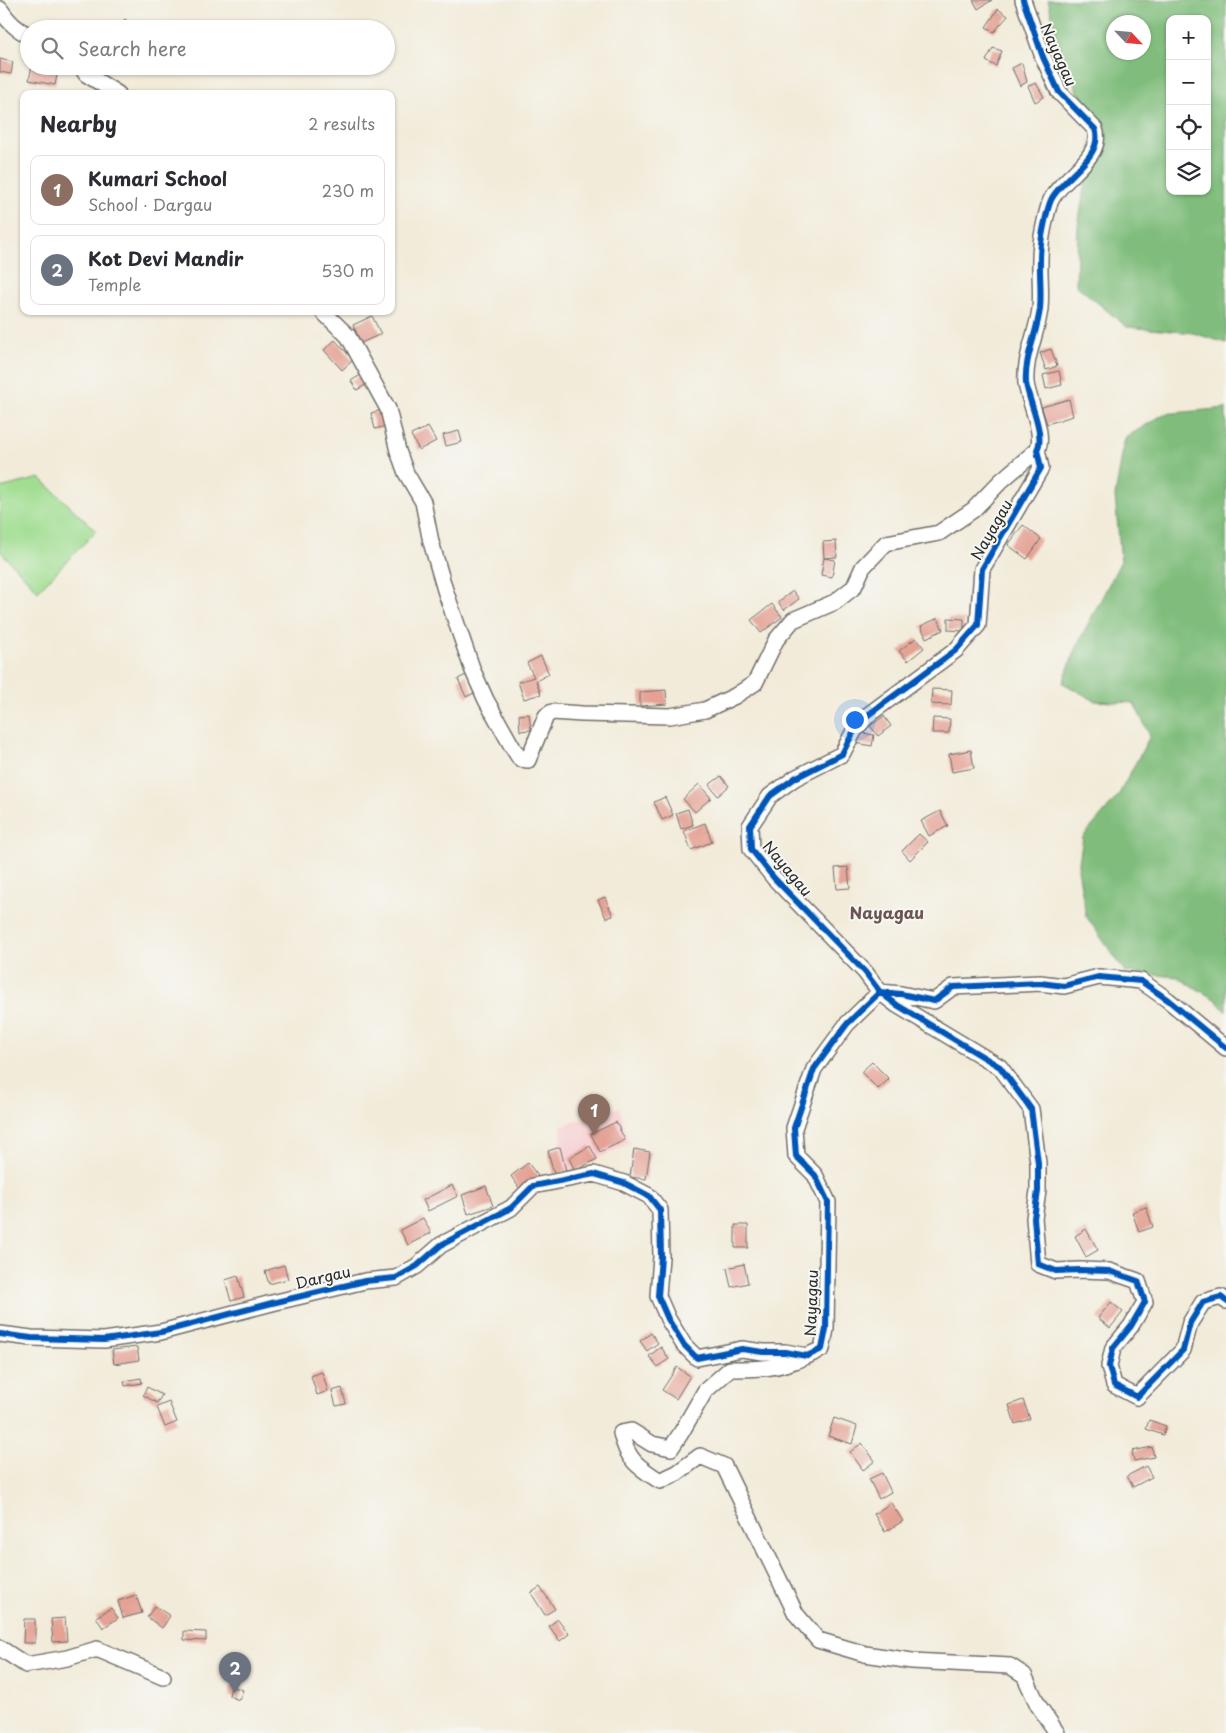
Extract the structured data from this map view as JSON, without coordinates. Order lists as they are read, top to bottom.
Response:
{
  "streets": {
    "street": ["Nayagau", "Dargau"]
  },
  "crossings": [
    ["Nayagau", "Dargau"]
  ],
  "districts": ["Nayagau"],
  "north": "bottom right",
  "page": {
    "map_buttons": ["+", "−"],
    "search": "Search here",
    "heading": ["Nearby", "2 results"],
    "list": [
      {
        "mark": "1",
        "name": "Kumari School",
        "note": "School · Dargau",
        "value": "230 m"
      },
      {
        "mark": "2",
        "name": "Kot Devi Mandir",
        "note": "Temple",
        "value": "530 m"
      }
    ],
    "pins": ["1", "2"]
  }
}
